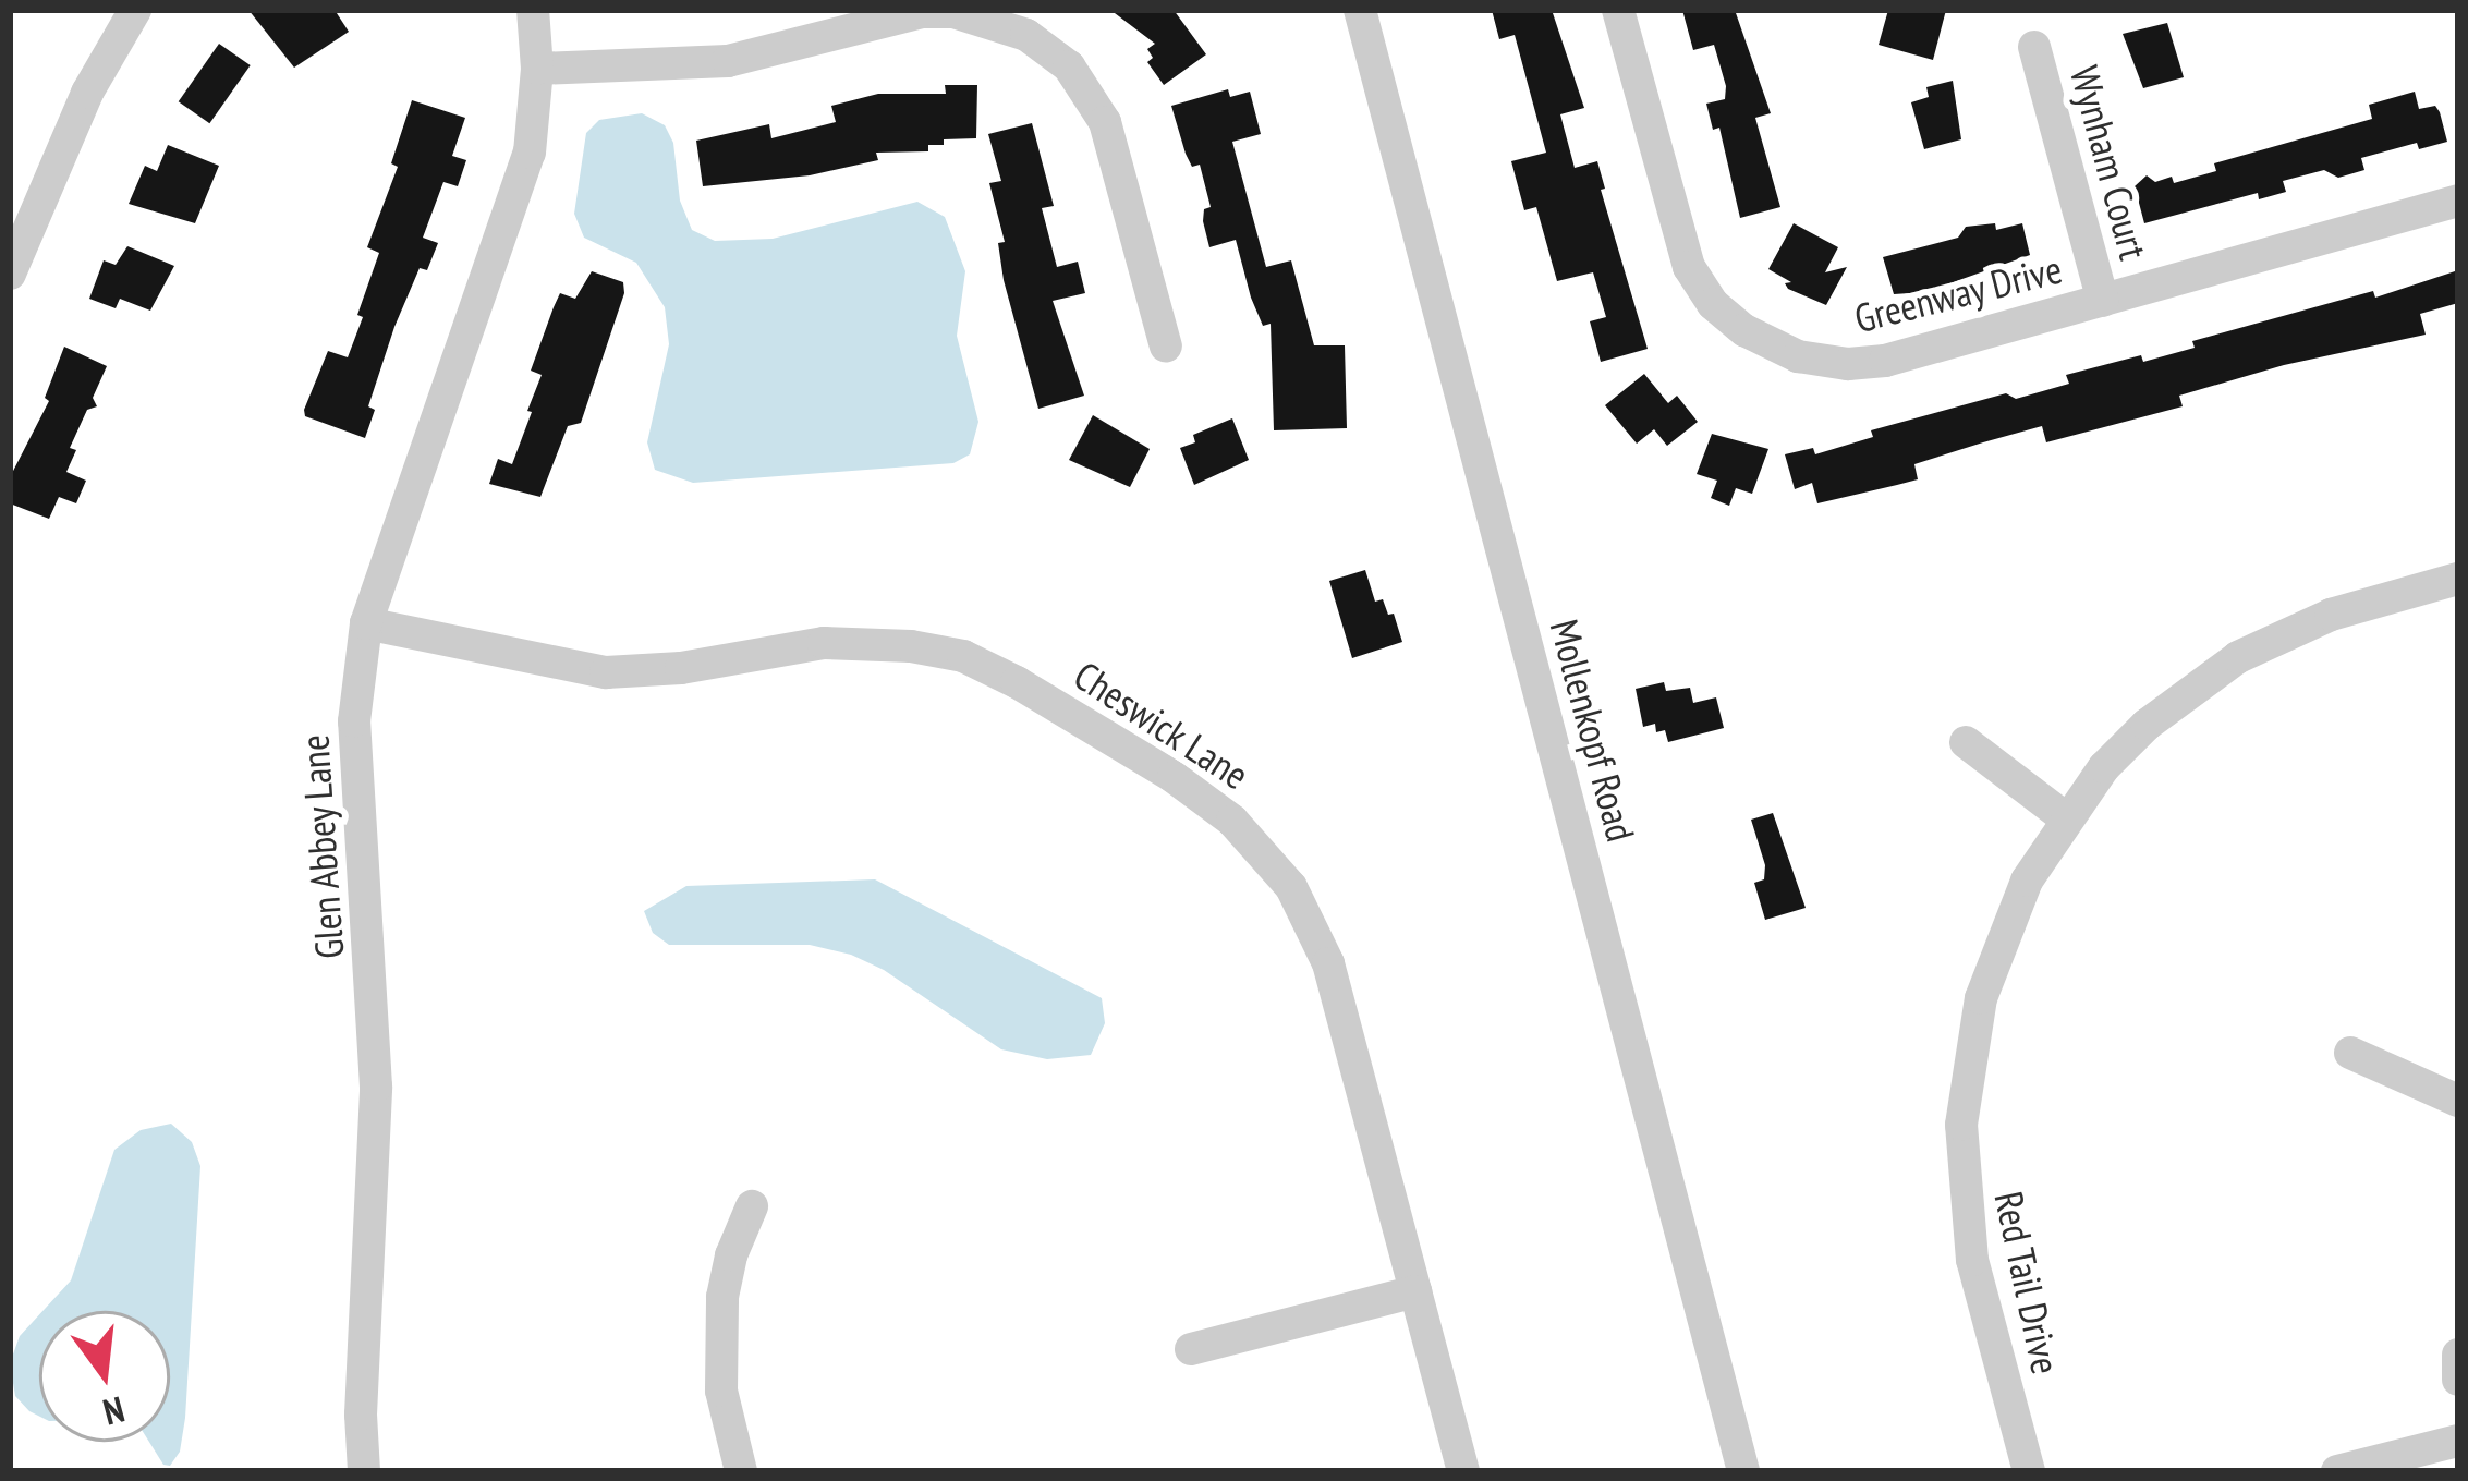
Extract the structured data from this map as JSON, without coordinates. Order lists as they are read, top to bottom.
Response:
{
  "streets": {
    "street": [
      "Wynham Court",
      "Greenway Drive",
      "Cheswick Lane",
      "Mollenkopf Road",
      "Glen Abbey Lane",
      "Red Tail Drive"
    ]
  },
  "crossings": [
    ["Wynham Court", "Greenway Drive"],
    ["Cheswick Lane", "Glen Abbey Lane"]
  ],
  "north": "bottom"
}
